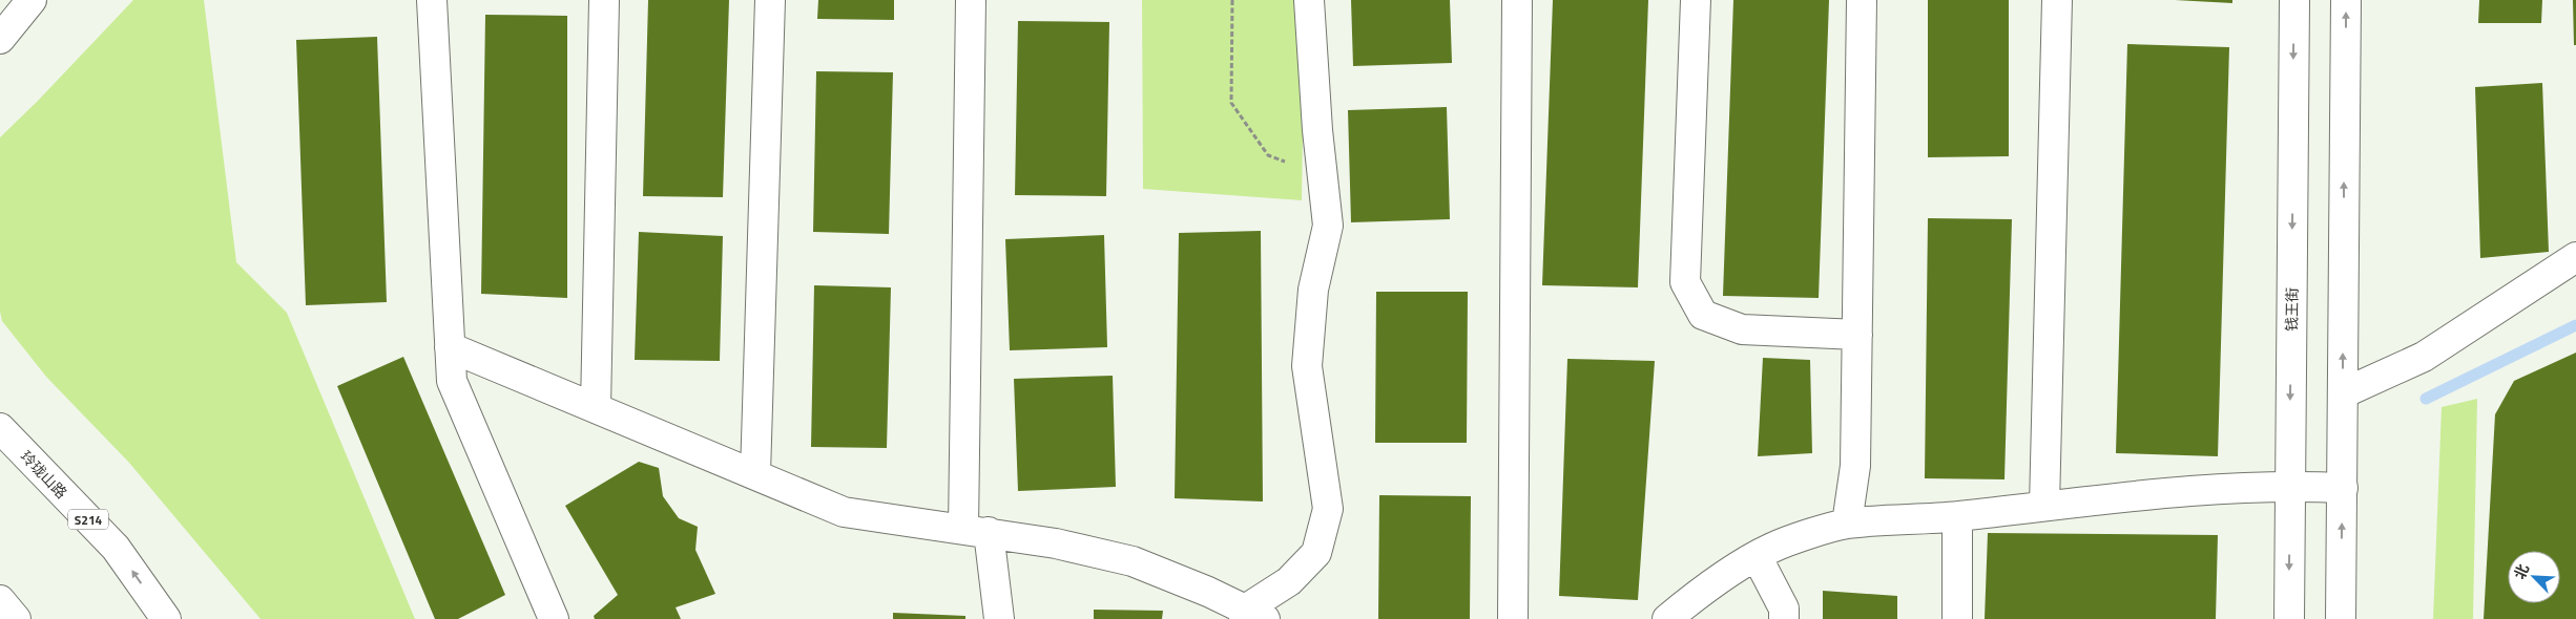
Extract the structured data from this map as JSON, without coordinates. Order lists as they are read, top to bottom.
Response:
{
  "streets": {
    "street": ["钱王街", "玲珑山路", "S214"]
  },
  "one_way": ["玲珑山路"],
  "north": "top left"
}
